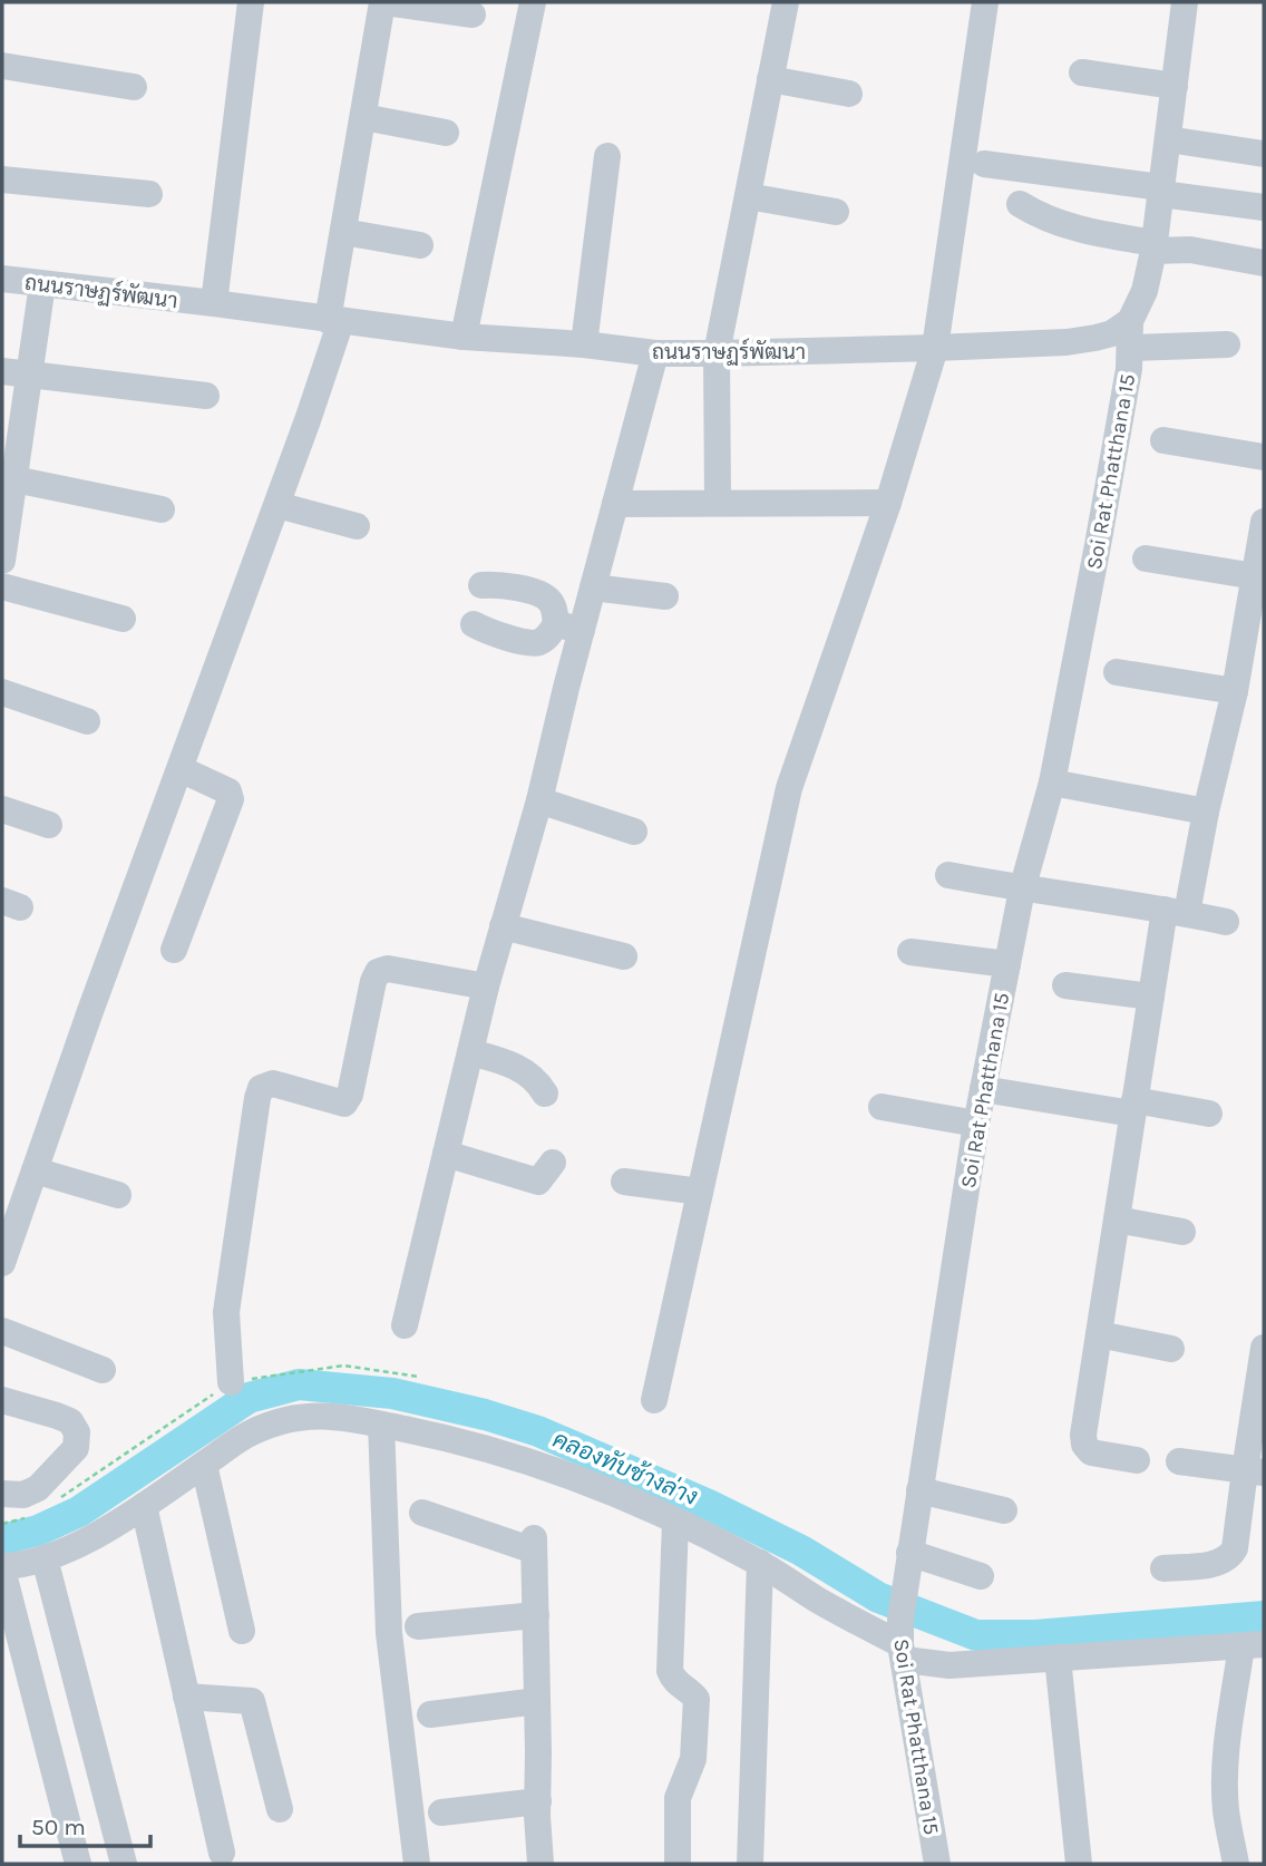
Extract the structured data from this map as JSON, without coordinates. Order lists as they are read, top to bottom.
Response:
{
  "streets": {
    "street": ["ถนนราษฏร์พัฒนา", "Soi Rat Phatthana 15"]
  },
  "crossings": [
    ["ถนนราษฏร์พัฒนา", "Soi Rat Phatthana 15"]
  ],
  "water": ["คลองทับช้างล่าง"],
  "scale_bar": "50 m"
}
